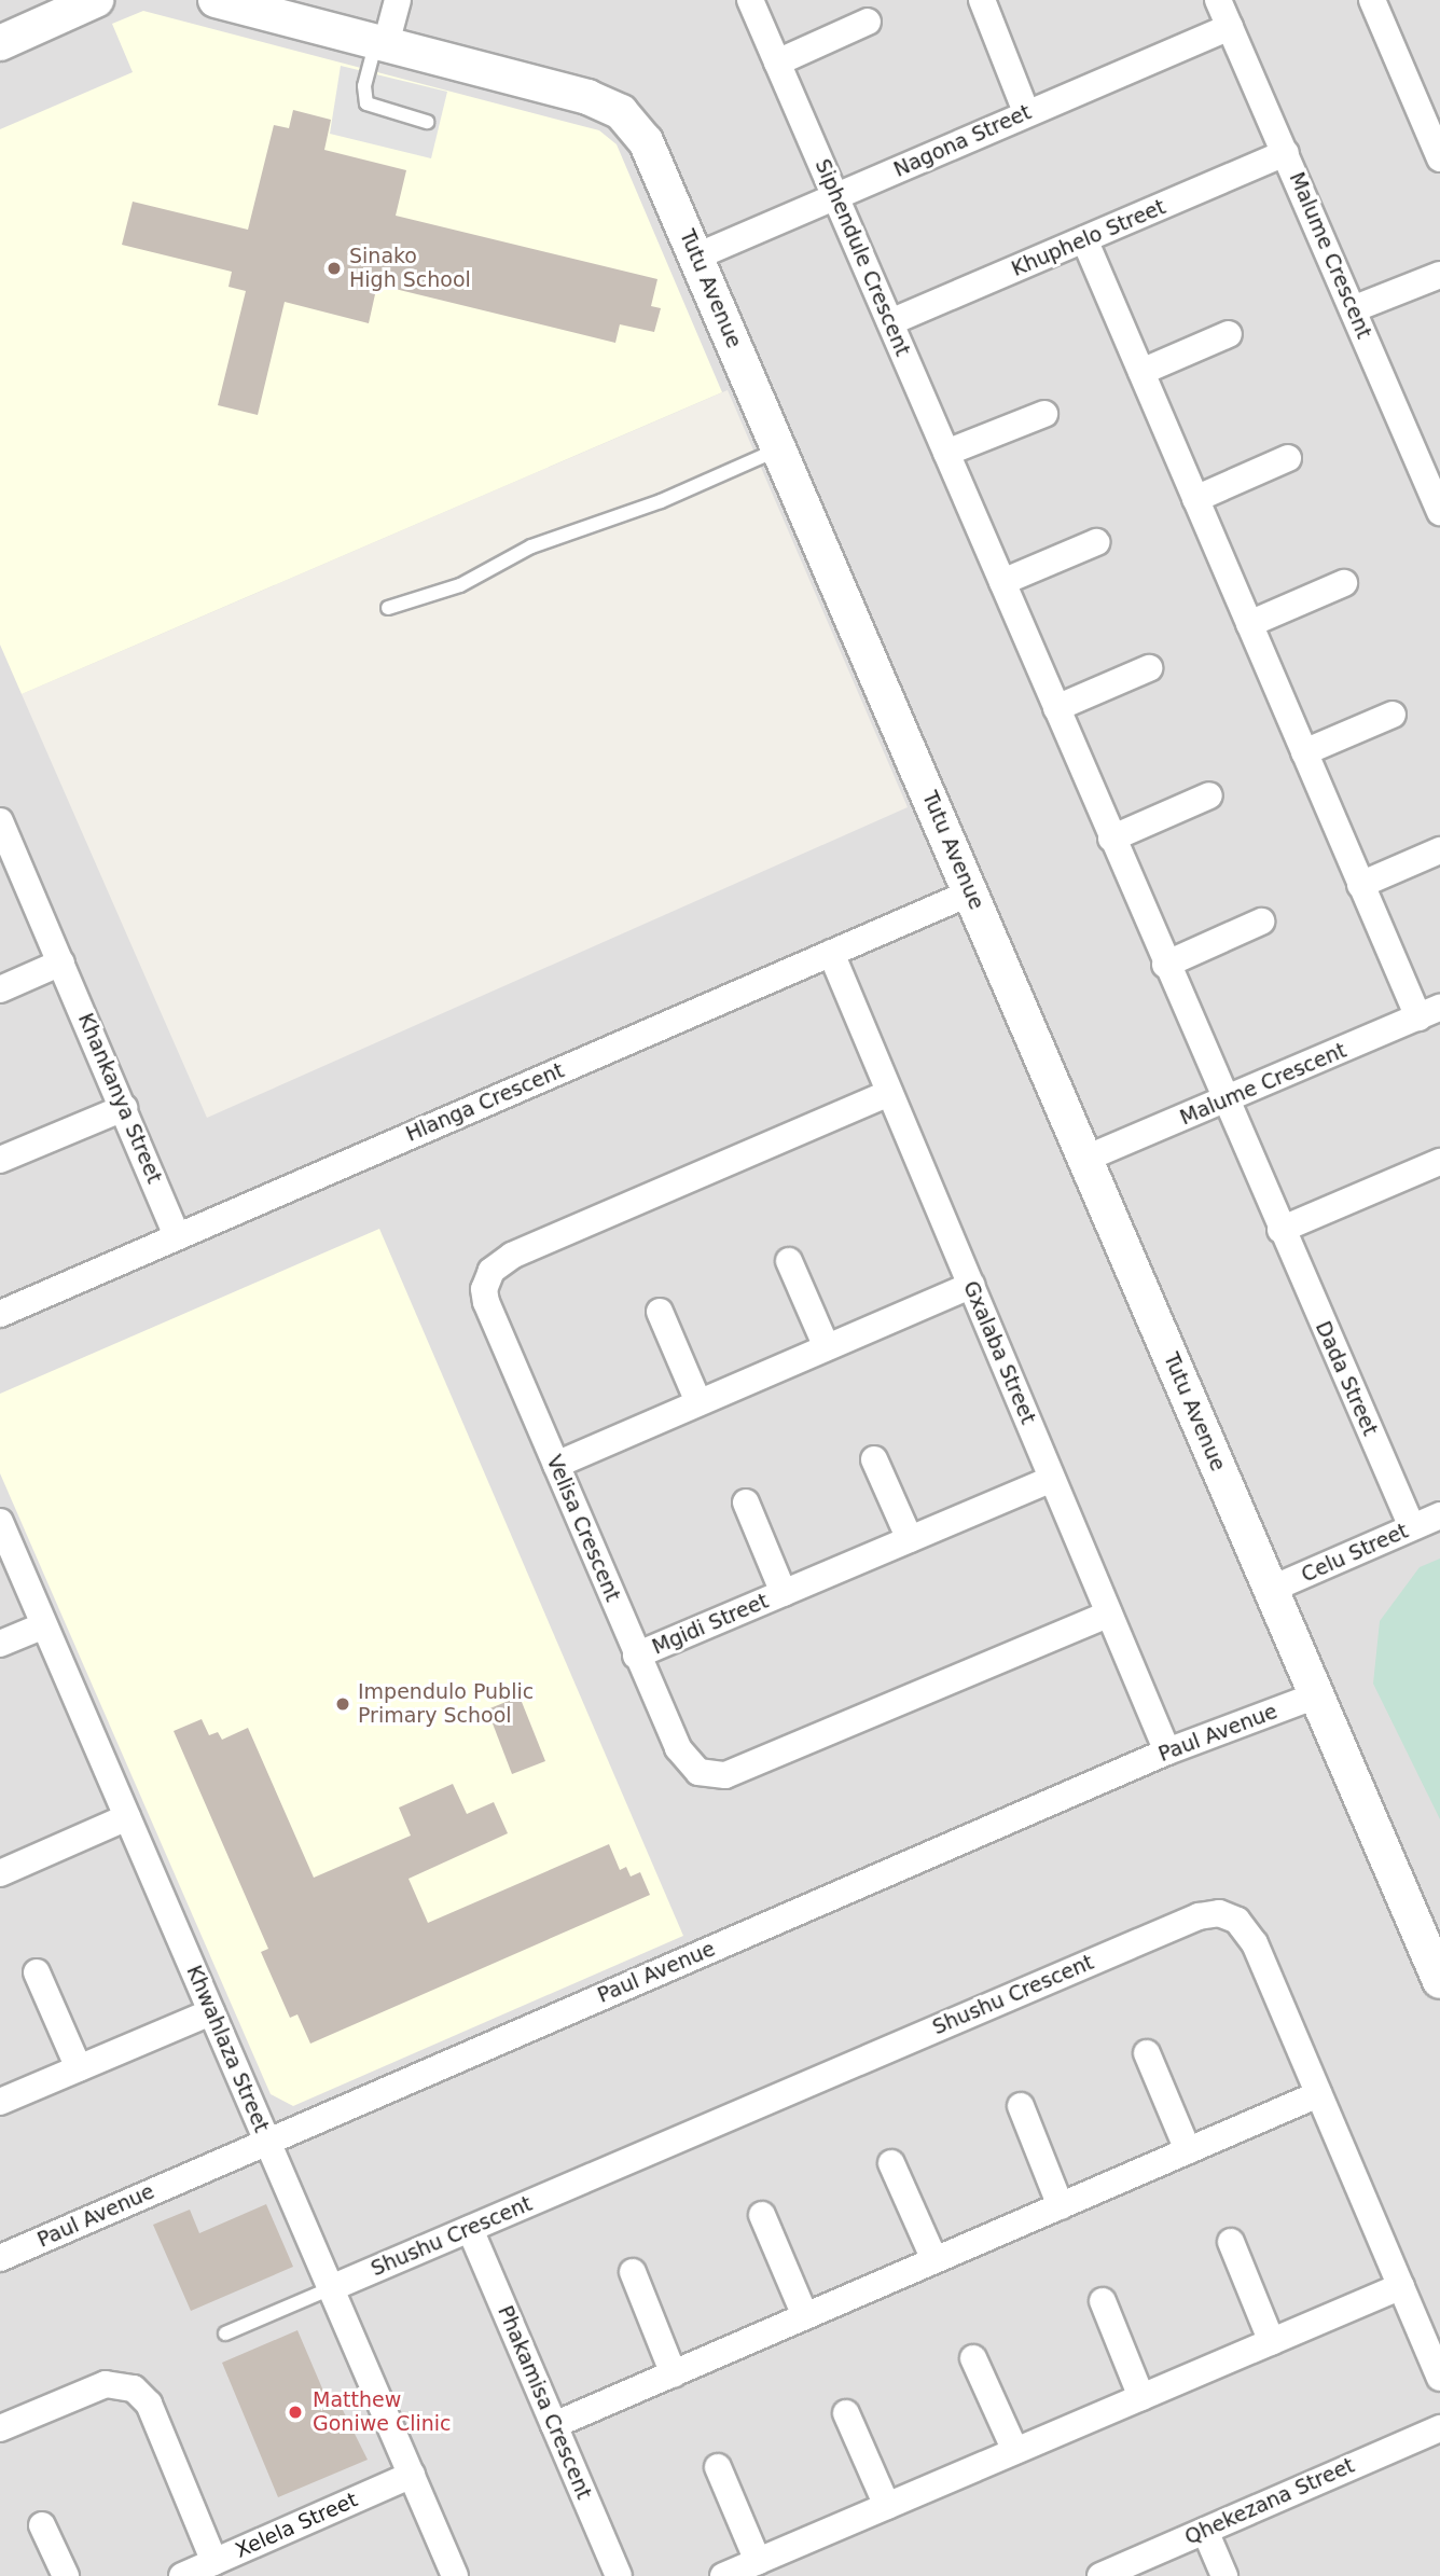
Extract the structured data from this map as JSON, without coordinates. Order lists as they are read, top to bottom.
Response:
{
  "streets": {
    "street": [
      "Nagona Street",
      "Khuphelo Street",
      "Malume Crescent",
      "Siphendule Crescent",
      "Tutu Avenue",
      "Khankanya Street",
      "Hlanga Crescent",
      "Gxalaba Street",
      "Dada Street",
      "Velisa Crescent",
      "Celu Street",
      "Mgidi Street",
      "Paul Avenue",
      "Shushu Crescent",
      "Khwahlaza Street",
      "Phakamisa Crescent",
      "Qhekezana Street",
      "Xelela Street"
    ]
  },
  "crossings": [
    ["Nagona Street", "Malume Crescent"],
    ["Nagona Street", "Siphendule Crescent"],
    ["Nagona Street", "Tutu Avenue"],
    ["Khuphelo Street", "Malume Crescent"],
    ["Khuphelo Street", "Siphendule Crescent"],
    ["Malume Crescent", "Siphendule Crescent"],
    ["Malume Crescent", "Tutu Avenue"],
    ["Malume Crescent", "Dada Street"],
    ["Siphendule Crescent", "Dada Street"],
    ["Tutu Avenue", "Hlanga Crescent"],
    ["Tutu Avenue", "Celu Street"],
    ["Tutu Avenue", "Paul Avenue"],
    ["Khankanya Street", "Hlanga Crescent"],
    ["Hlanga Crescent", "Gxalaba Street"],
    ["Gxalaba Street", "Velisa Crescent"],
    ["Gxalaba Street", "Mgidi Street"],
    ["Gxalaba Street", "Paul Avenue"],
    ["Dada Street", "Celu Street"],
    ["Velisa Crescent", "Mgidi Street"],
    ["Paul Avenue", "Khwahlaza Street"],
    ["Shushu Crescent", "Khwahlaza Street"],
    ["Shushu Crescent", "Phakamisa Crescent"],
    ["Khwahlaza Street", "Xelela Street"]
  ],
  "places": ["Sinako High School", "Impendulo Public Primary School", "Matthew Goniwe Clinic"]
}
